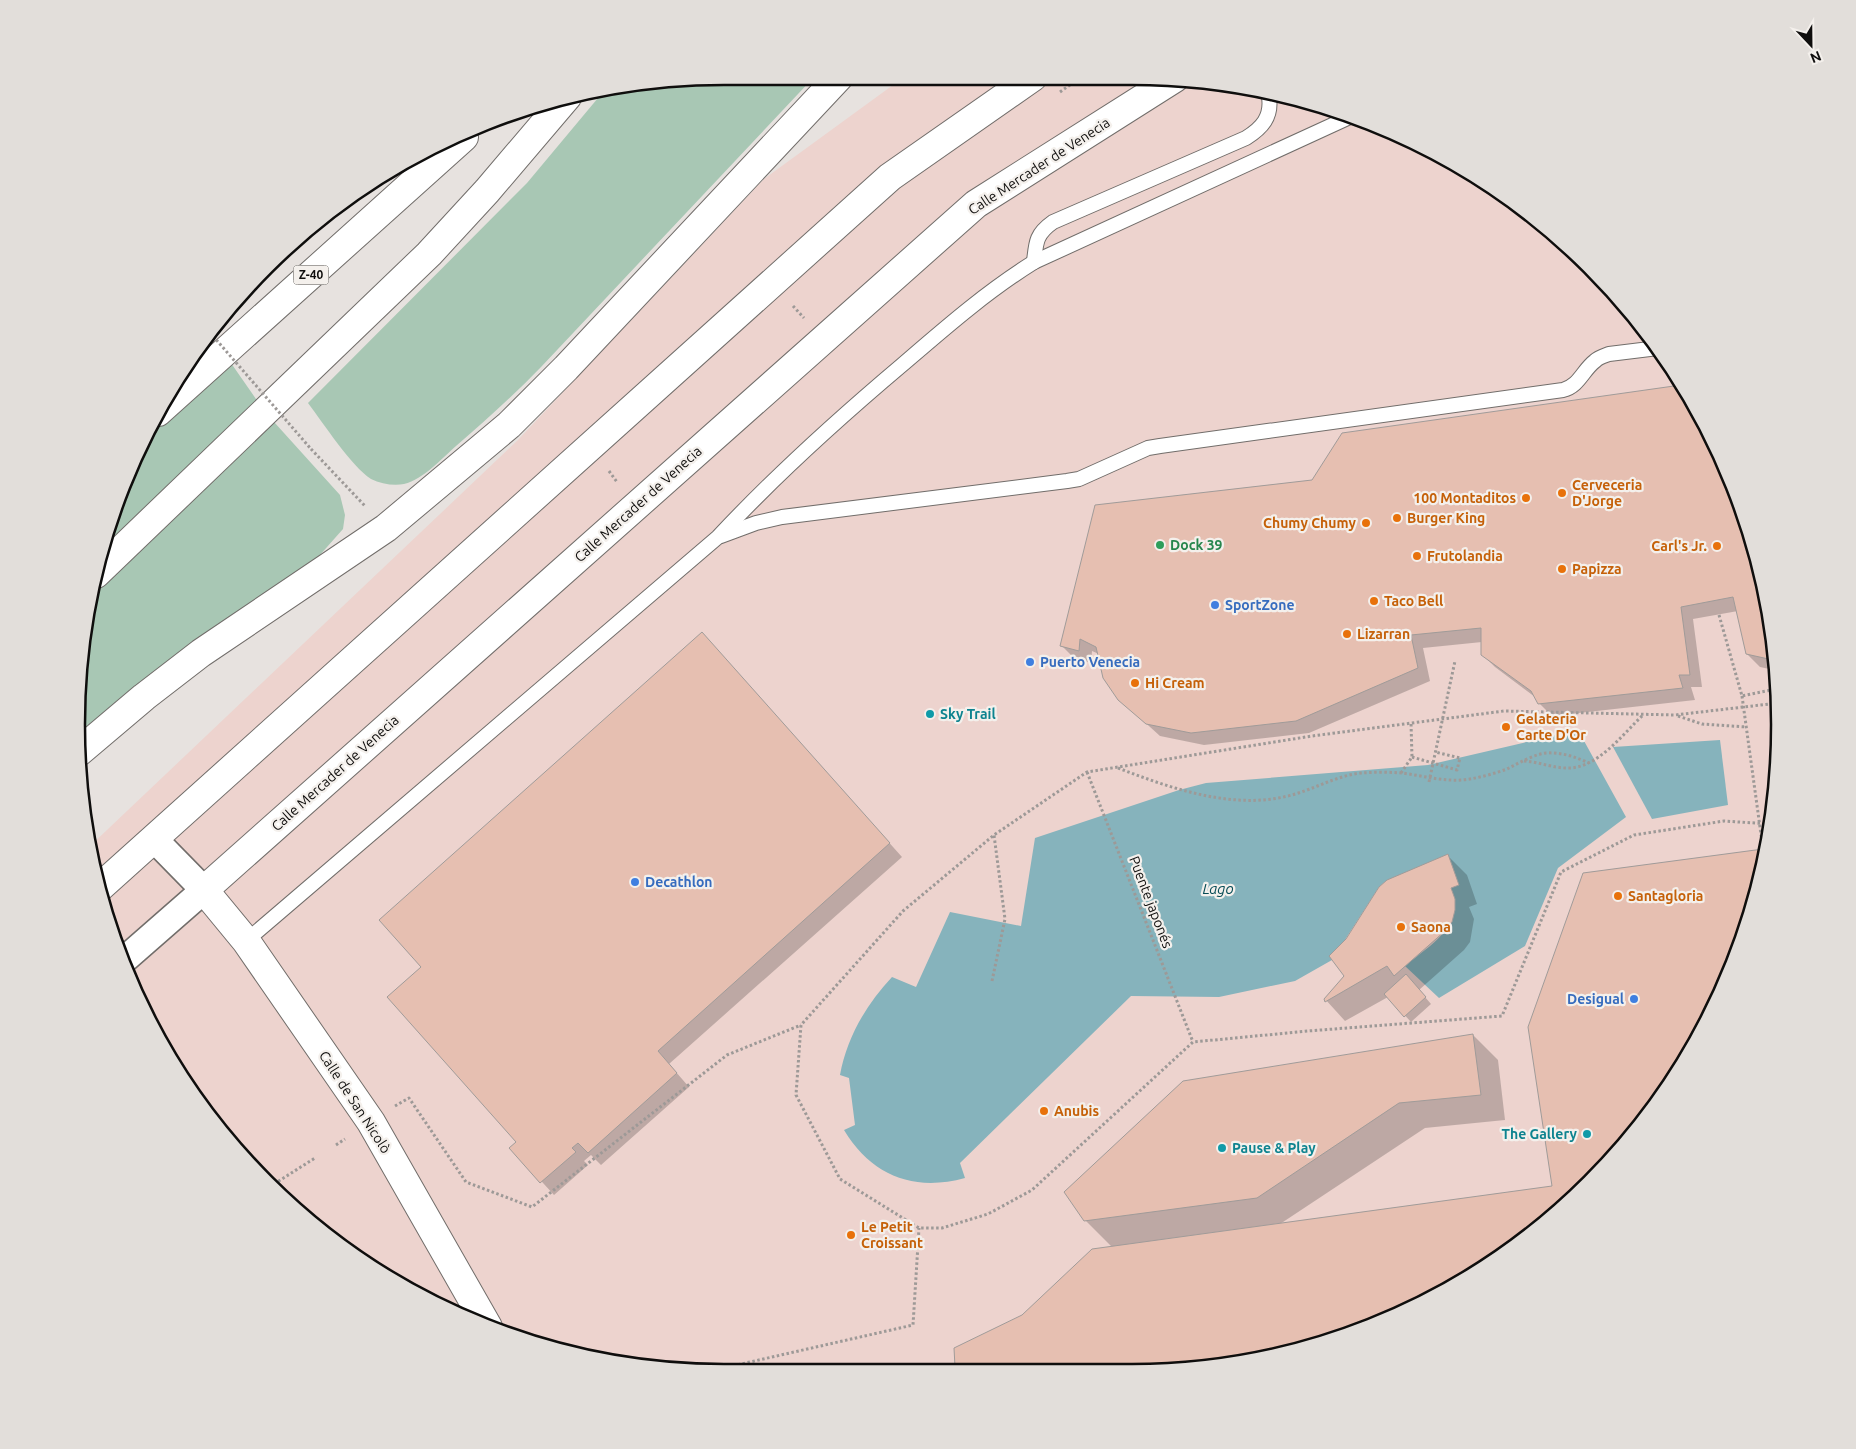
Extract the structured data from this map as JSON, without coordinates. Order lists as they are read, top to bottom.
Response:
{
  "streets": {
    "main road": ["Calle Mercader de Venecia", "Z-40", "Calle de San Nicolò"],
    "path": ["Puente japonés"]
  },
  "crossings": [
    ["Calle Mercader de Venecia", "Calle de San Nicolò"]
  ],
  "water": ["Lago"],
  "places": [
    "Cerveceria D'Jorge",
    "100 Montaditos",
    "Burger King",
    "Chumy Chumy",
    "Dock 39",
    "Carl's Jr.",
    "Frutolandia",
    "Papizza",
    "Taco Bell",
    "SportZone",
    "Lizarran",
    "Puerto Venecia",
    "Hi Cream",
    "Sky Trail",
    "Gelateria Carte D'Or",
    "Decathlon",
    "Santagloria",
    "Saona",
    "Desigual",
    "Anubis",
    "The Gallery",
    "Pause & Play",
    "Le Petit Croissant"
  ],
  "north": "bottom"
}
